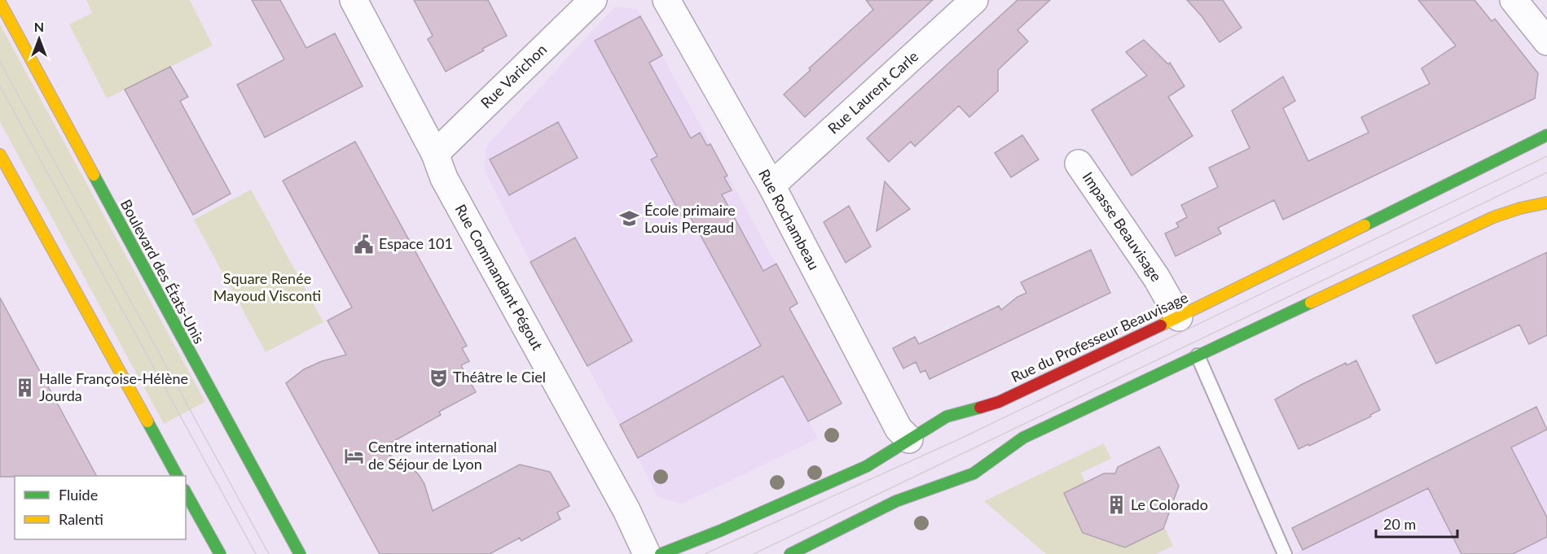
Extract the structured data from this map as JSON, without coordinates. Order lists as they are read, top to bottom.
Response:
{
  "streets": {
    "street": [
      "Rue Varichon",
      "Rue Laurent Carle",
      "Rue Rochambeau",
      "Impasse Beauvisage",
      "Boulevard des États-Unis",
      "Rue Commandant Pégout",
      "Rue du Professeur Beauvisage"
    ]
  },
  "crossings": [
    ["Rue Varichon", "Rue Commandant Pégout"],
    ["Rue Laurent Carle", "Rue Rochambeau"],
    ["Rue Rochambeau", "Rue du Professeur Beauvisage"],
    ["Impasse Beauvisage", "Rue du Professeur Beauvisage"]
  ],
  "parks": ["Square Renée Mayoud Visconti"],
  "places": {
    "school or university": ["École primaire Louis Pergaud"],
    "public building": ["Espace 101"],
    "theatre": ["Théâtre le Ciel"],
    "building": ["Halle Françoise-Hélène Jourda", "Le Colorado"],
    "hotel": ["Centre international de Séjour de Lyon"]
  },
  "legend": ["Fluide", "Ralenti"],
  "scale_bar": "20 m",
  "north": "top"
}
